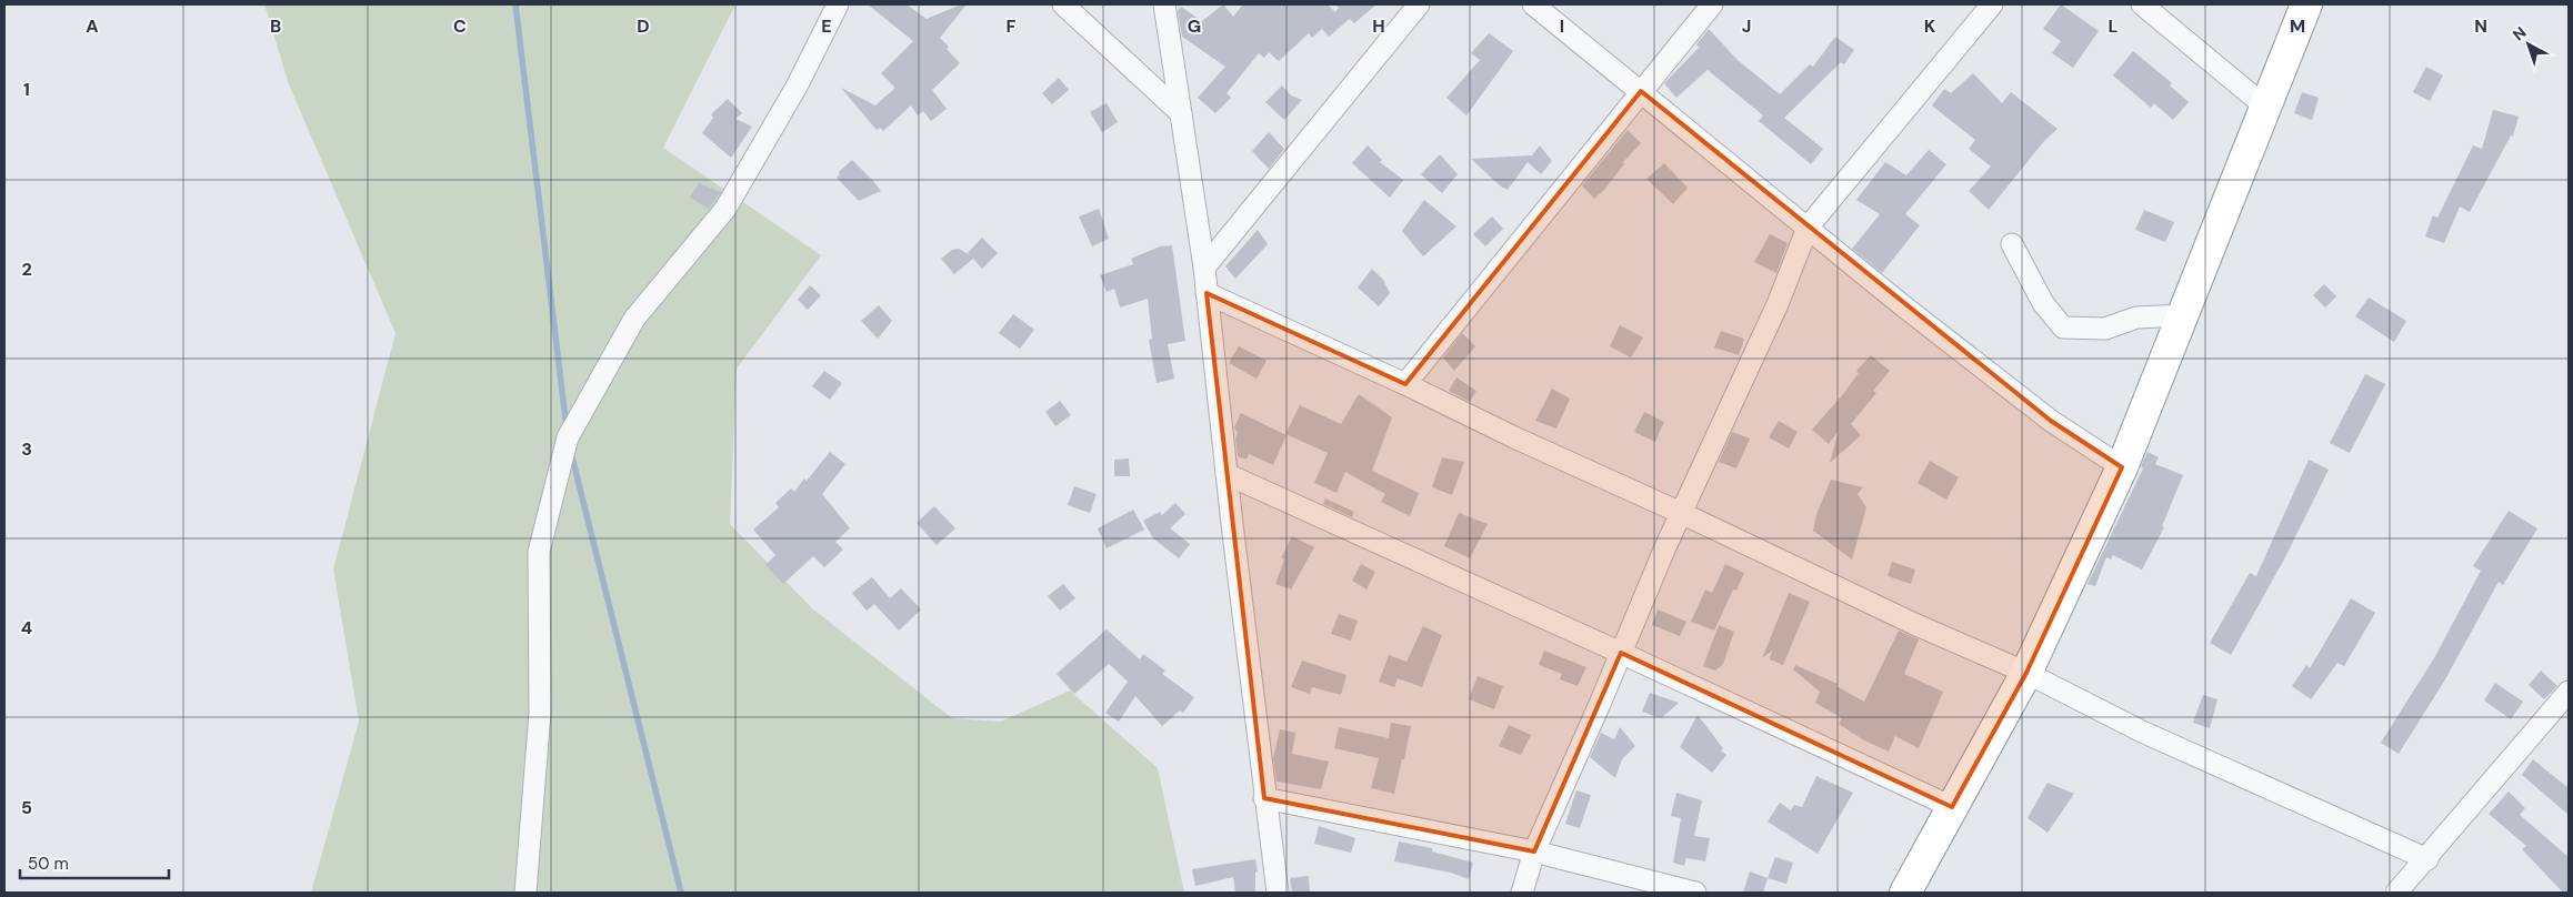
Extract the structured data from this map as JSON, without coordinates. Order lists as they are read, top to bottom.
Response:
{
  "scale_bar": "50 m",
  "north": "top left",
  "grid": {
    "columns": [
      "A",
      "B",
      "C",
      "D",
      "E",
      "F",
      "G",
      "H",
      "I",
      "J",
      "K",
      "L",
      "M",
      "N"
    ],
    "rows": [
      "1",
      "2",
      "3",
      "4",
      "5"
    ]
  }
}
